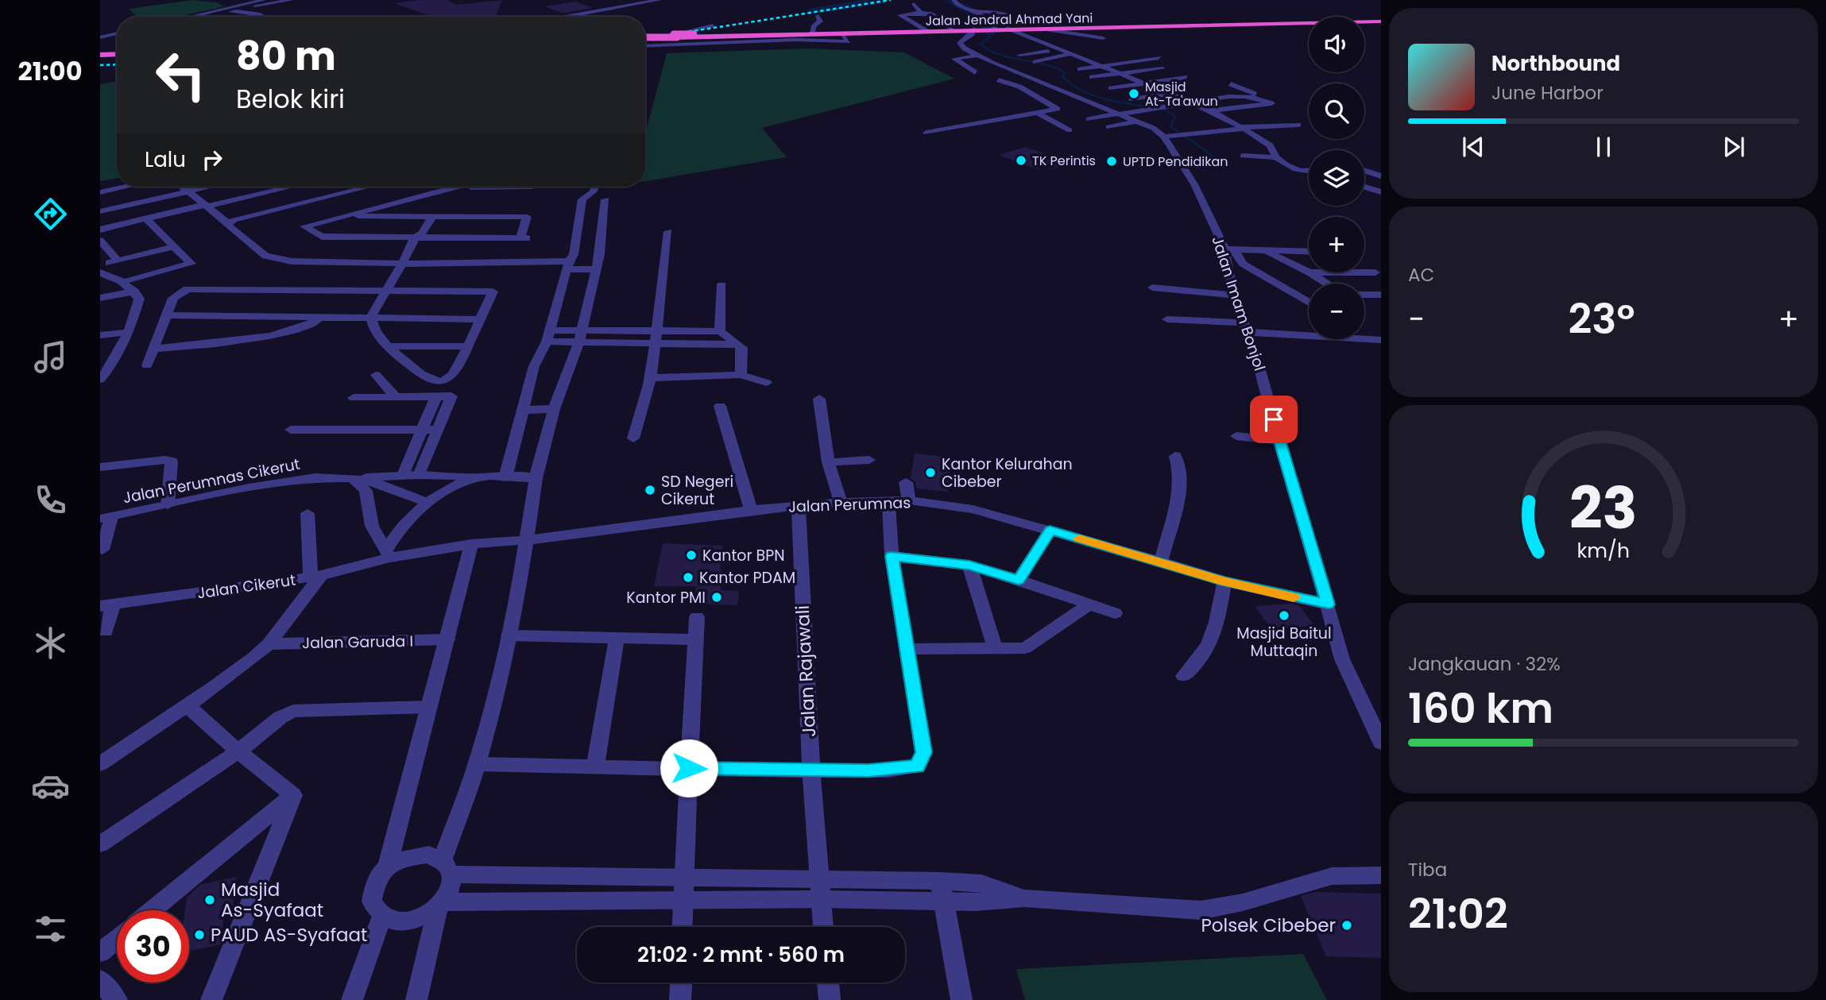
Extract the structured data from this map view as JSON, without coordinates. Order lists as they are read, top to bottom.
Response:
{
  "streets": {
    "highway": ["Jalan Jendral Ahmad Yani"],
    "street": [
      "Jalan Imam Bonjol",
      "Jalan Perumnas Cikerut",
      "Jalan Perumnas",
      "Jalan Cikerut",
      "Jalan Garuda I",
      "Jalan Rajawali"
    ]
  },
  "crossings": [
    ["Jalan Imam Bonjol", "Jalan Perumnas"],
    ["Jalan Perumnas", "Jalan Cikerut"],
    ["Jalan Perumnas", "Jalan Rajawali"]
  ],
  "places": [
    "Masjid At-Ta'awun",
    "TK Perintis",
    "UPTD Pendidikan",
    "Kantor Kelurahan Cibeber",
    "SD Negeri Cikerut",
    "Kantor BPN",
    "Kantor PDAM",
    "Kantor PMI",
    "Masjid Baitul Muttaqin",
    "Masjid As-Syafaat",
    "Polsek Cibeber",
    "PAUD AS-Syafaat"
  ],
  "page": {
    "tabs": "21:00",
    "map_buttons": ["+", "−"],
    "turn": ["80 m", "Belok kiri"],
    "song": ["Northbound", "June Harbor"],
    "then": "Lalu",
    "tile": [
      "AC",
      ["Jangkauan · 32%", "160 km"],
      ["Tiba", "21:02"]
    ],
    "heat": ["−", "23°", "+"],
    "limit": "30",
    "trip": "21:02 · 2 mnt · 560 m",
    "gauge": ["23", "km/h"]
  }
}
